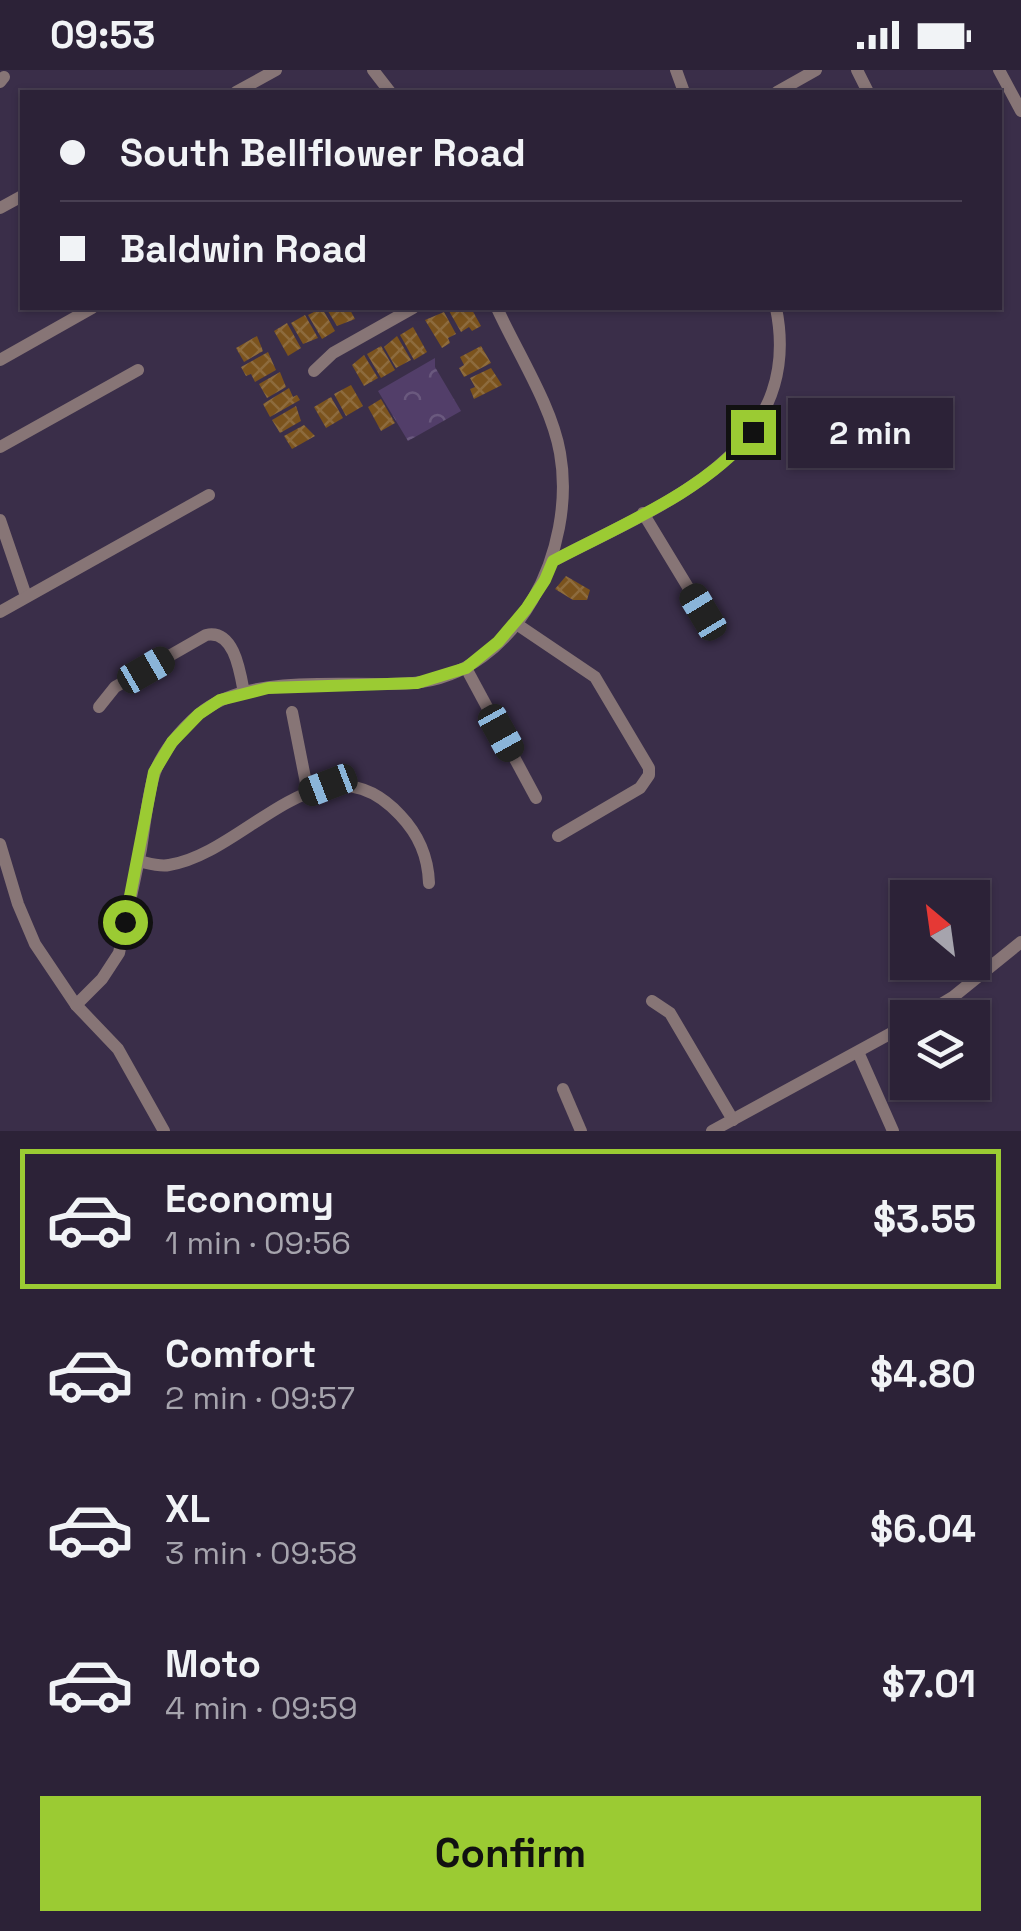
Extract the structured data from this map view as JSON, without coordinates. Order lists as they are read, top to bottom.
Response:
{
  "north": "top left",
  "page": {
    "status": "09:53",
    "banner": ["South Bellflower Road", "Baldwin Road"],
    "bubble": "2 min",
    "list": [
      {
        "name": "Economy",
        "note": "1 min · 09:56",
        "value": "$3.55"
      },
      {
        "name": "Comfort",
        "note": "2 min · 09:57",
        "value": "$4.80"
      },
      {
        "name": "XL",
        "note": "3 min · 09:58",
        "value": "$6.04"
      },
      {
        "name": "Moto",
        "note": "4 min · 09:59",
        "value": "$7.01"
      }
    ],
    "buttons": "Confirm"
  }
}
